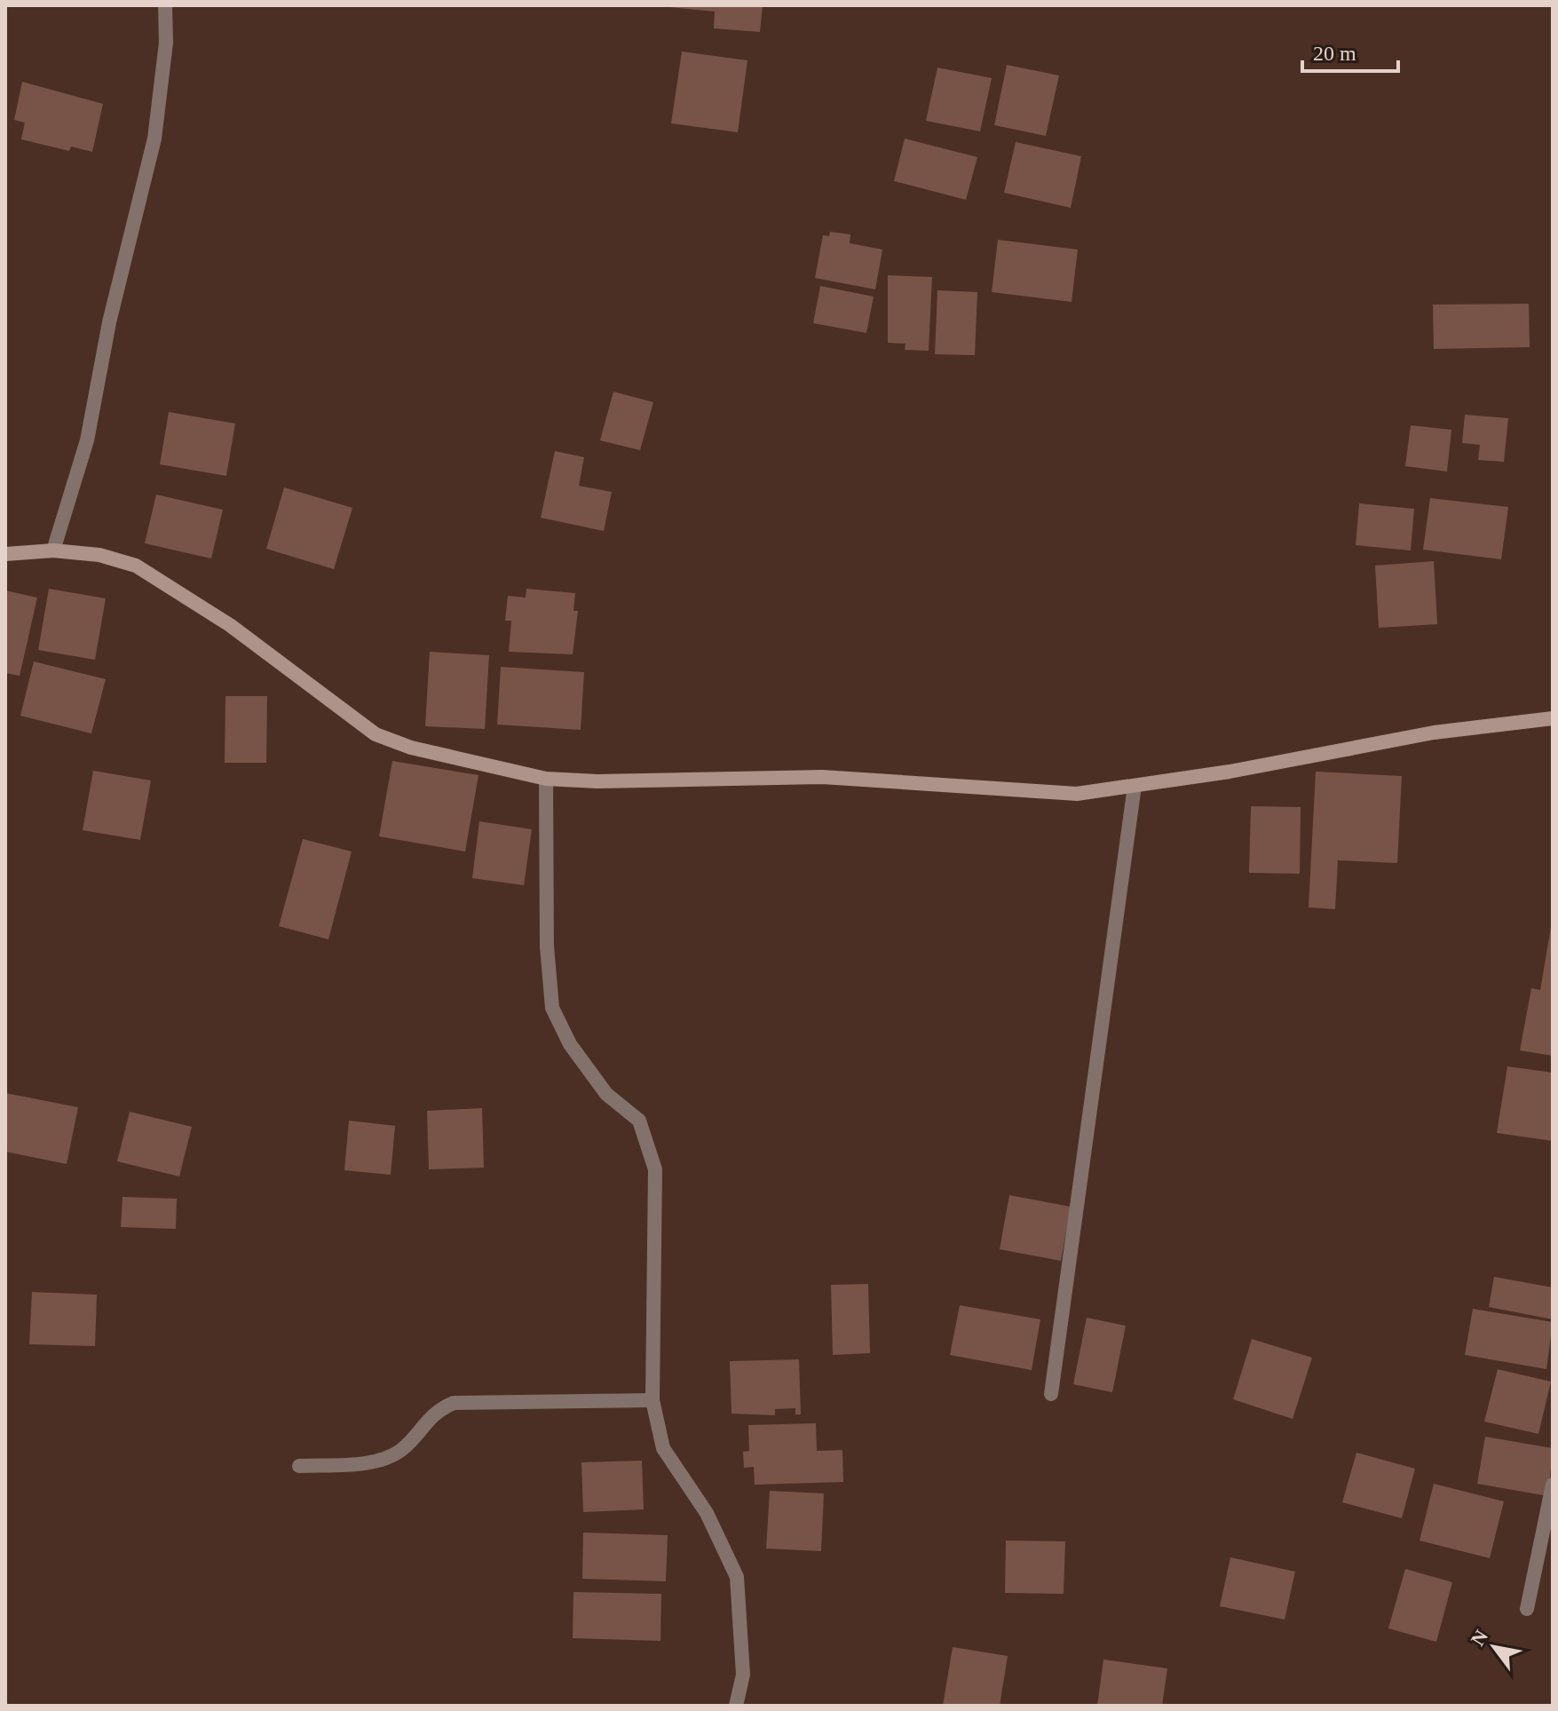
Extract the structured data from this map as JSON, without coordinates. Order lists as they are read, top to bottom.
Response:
{
  "scale_bar": "20 m",
  "north": "top left"
}
